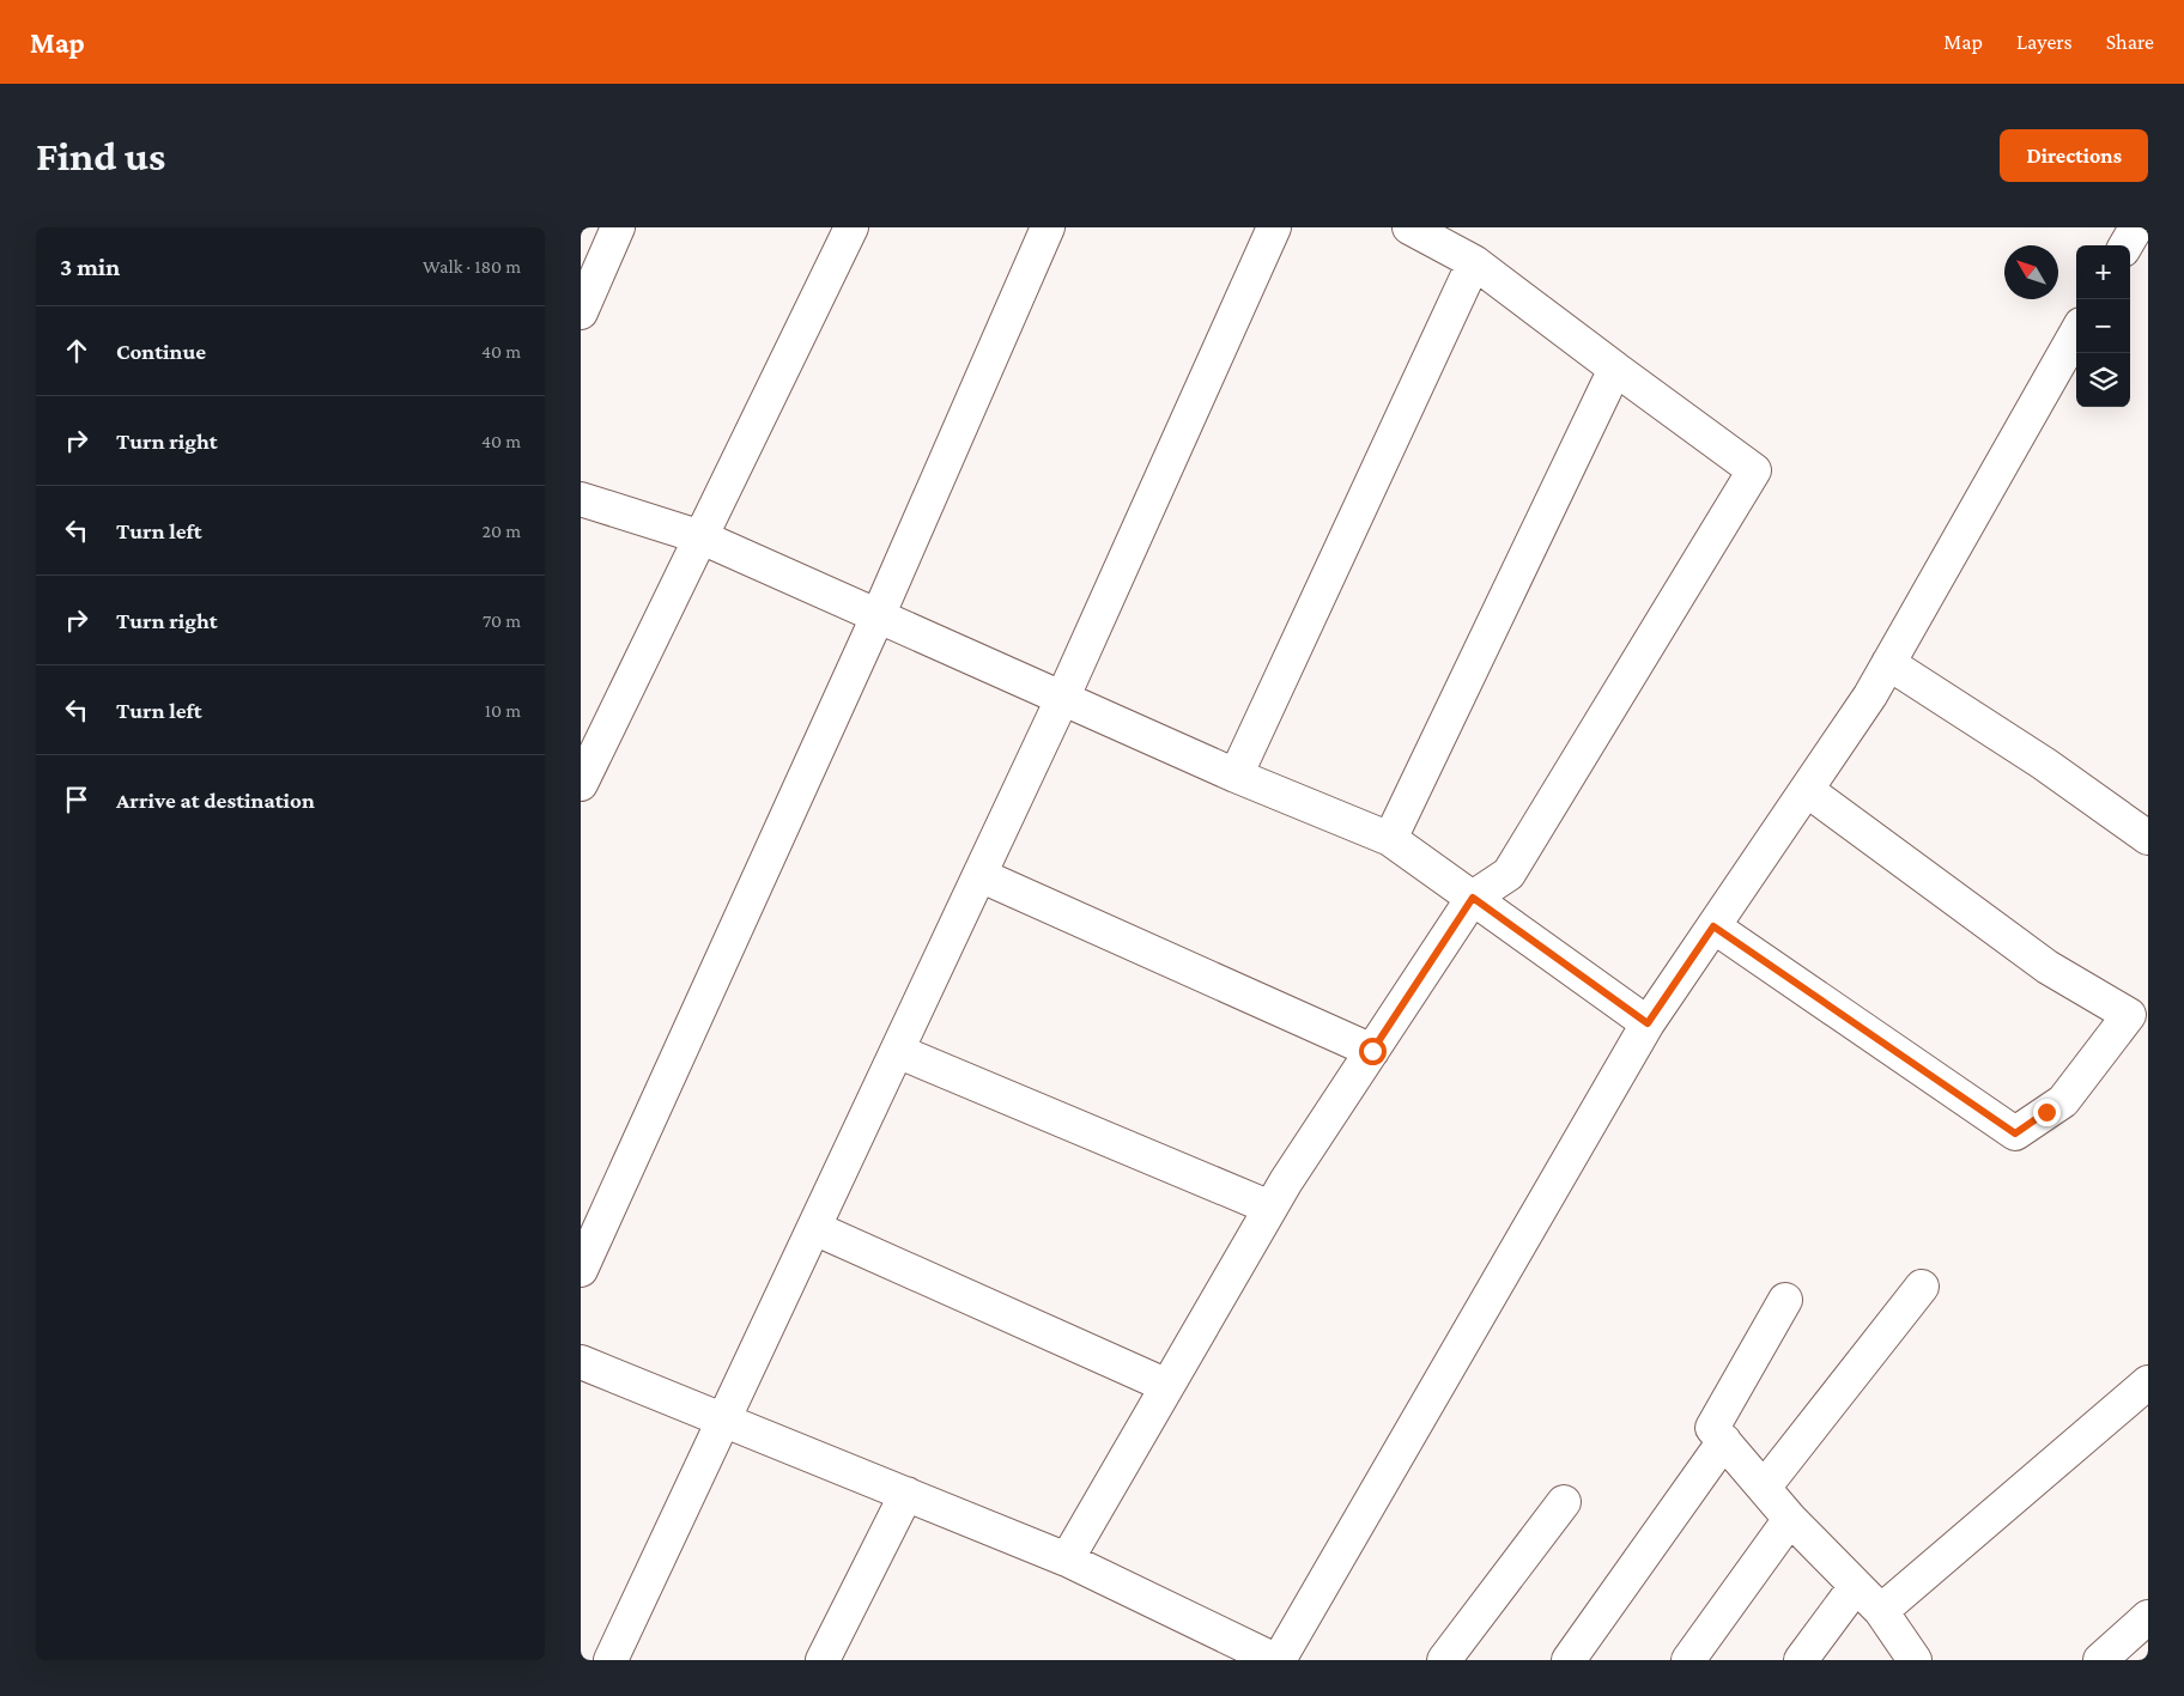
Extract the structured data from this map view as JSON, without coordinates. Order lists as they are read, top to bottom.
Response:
{
  "north": "top left",
  "page": {
    "header": "Map",
    "nav": ["Map", "Layers", "Share"],
    "buttons": "Directions",
    "title": "Find us",
    "heading": ["3 min", "Walk · 180 m"],
    "map_buttons": ["+", "−"],
    "list": [
      ["Continue", "40 m"],
      ["Turn right", "40 m"],
      ["Turn left", "20 m"],
      ["Turn right", "70 m"],
      ["Turn left", "10 m"],
      "Arrive at destination"
    ]
  }
}
